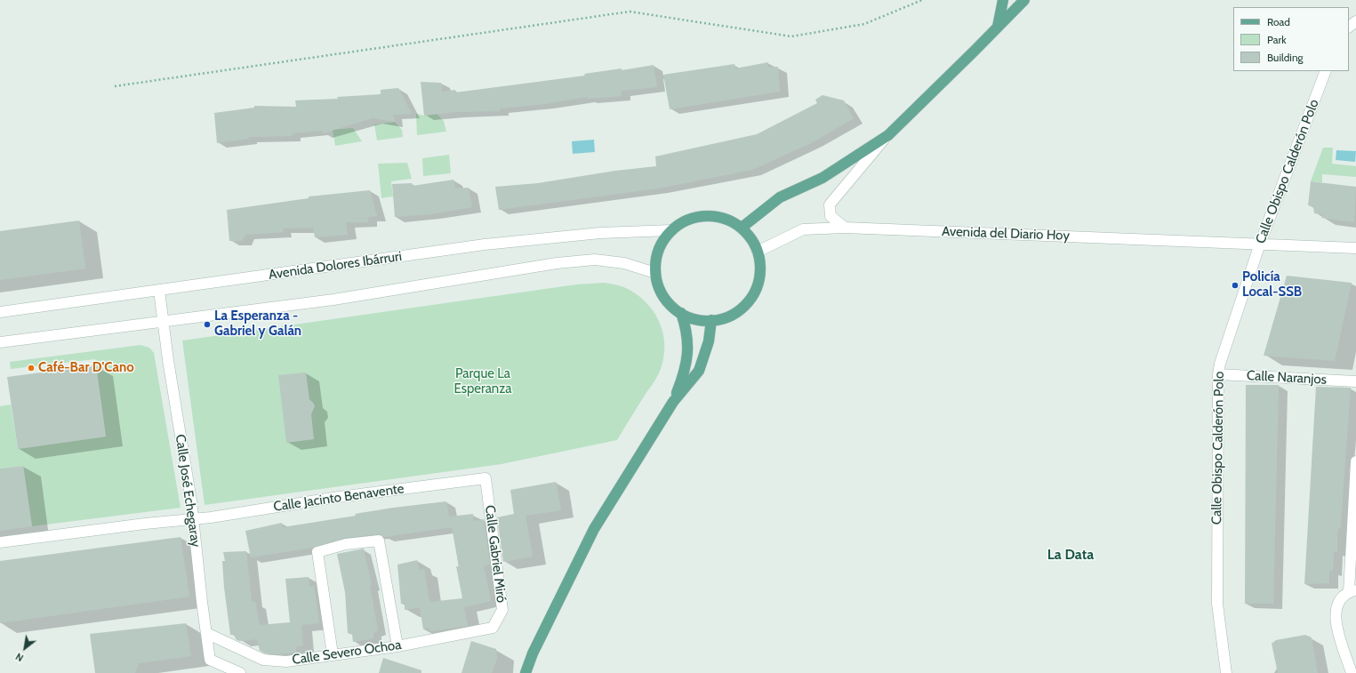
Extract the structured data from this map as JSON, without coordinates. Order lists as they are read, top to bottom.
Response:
{
  "streets": {
    "street": [
      "Calle Obispo Calderón Polo",
      "Avenida del Diario Hoy",
      "Avenida Dolores Ibárruri",
      "Calle Naranjos",
      "Calle José Echegaray",
      "Calle Jacinto Benavente",
      "Calle Gabriel Miró",
      "Calle Severo Ochoa"
    ]
  },
  "crossings": [
    ["Calle Obispo Calderón Polo", "Avenida del Diario Hoy"],
    ["Calle Obispo Calderón Polo", "Calle Naranjos"],
    ["Avenida del Diario Hoy", "Avenida Dolores Ibárruri"],
    ["Avenida Dolores Ibárruri", "Calle José Echegaray"],
    ["Calle José Echegaray", "Calle Jacinto Benavente"],
    ["Calle José Echegaray", "Calle Severo Ochoa"],
    ["Calle Jacinto Benavente", "Calle Gabriel Miró"],
    ["Calle Gabriel Miró", "Calle Severo Ochoa"]
  ],
  "districts": ["La Data"],
  "parks": ["Parque La Esperanza"],
  "places": ["Policía Local-SSB", "La Esperanza - Gabriel y Galán", "Café-Bar D'Cano"],
  "legend": ["Road", "Park", "Building"],
  "north": "bottom left"
}
